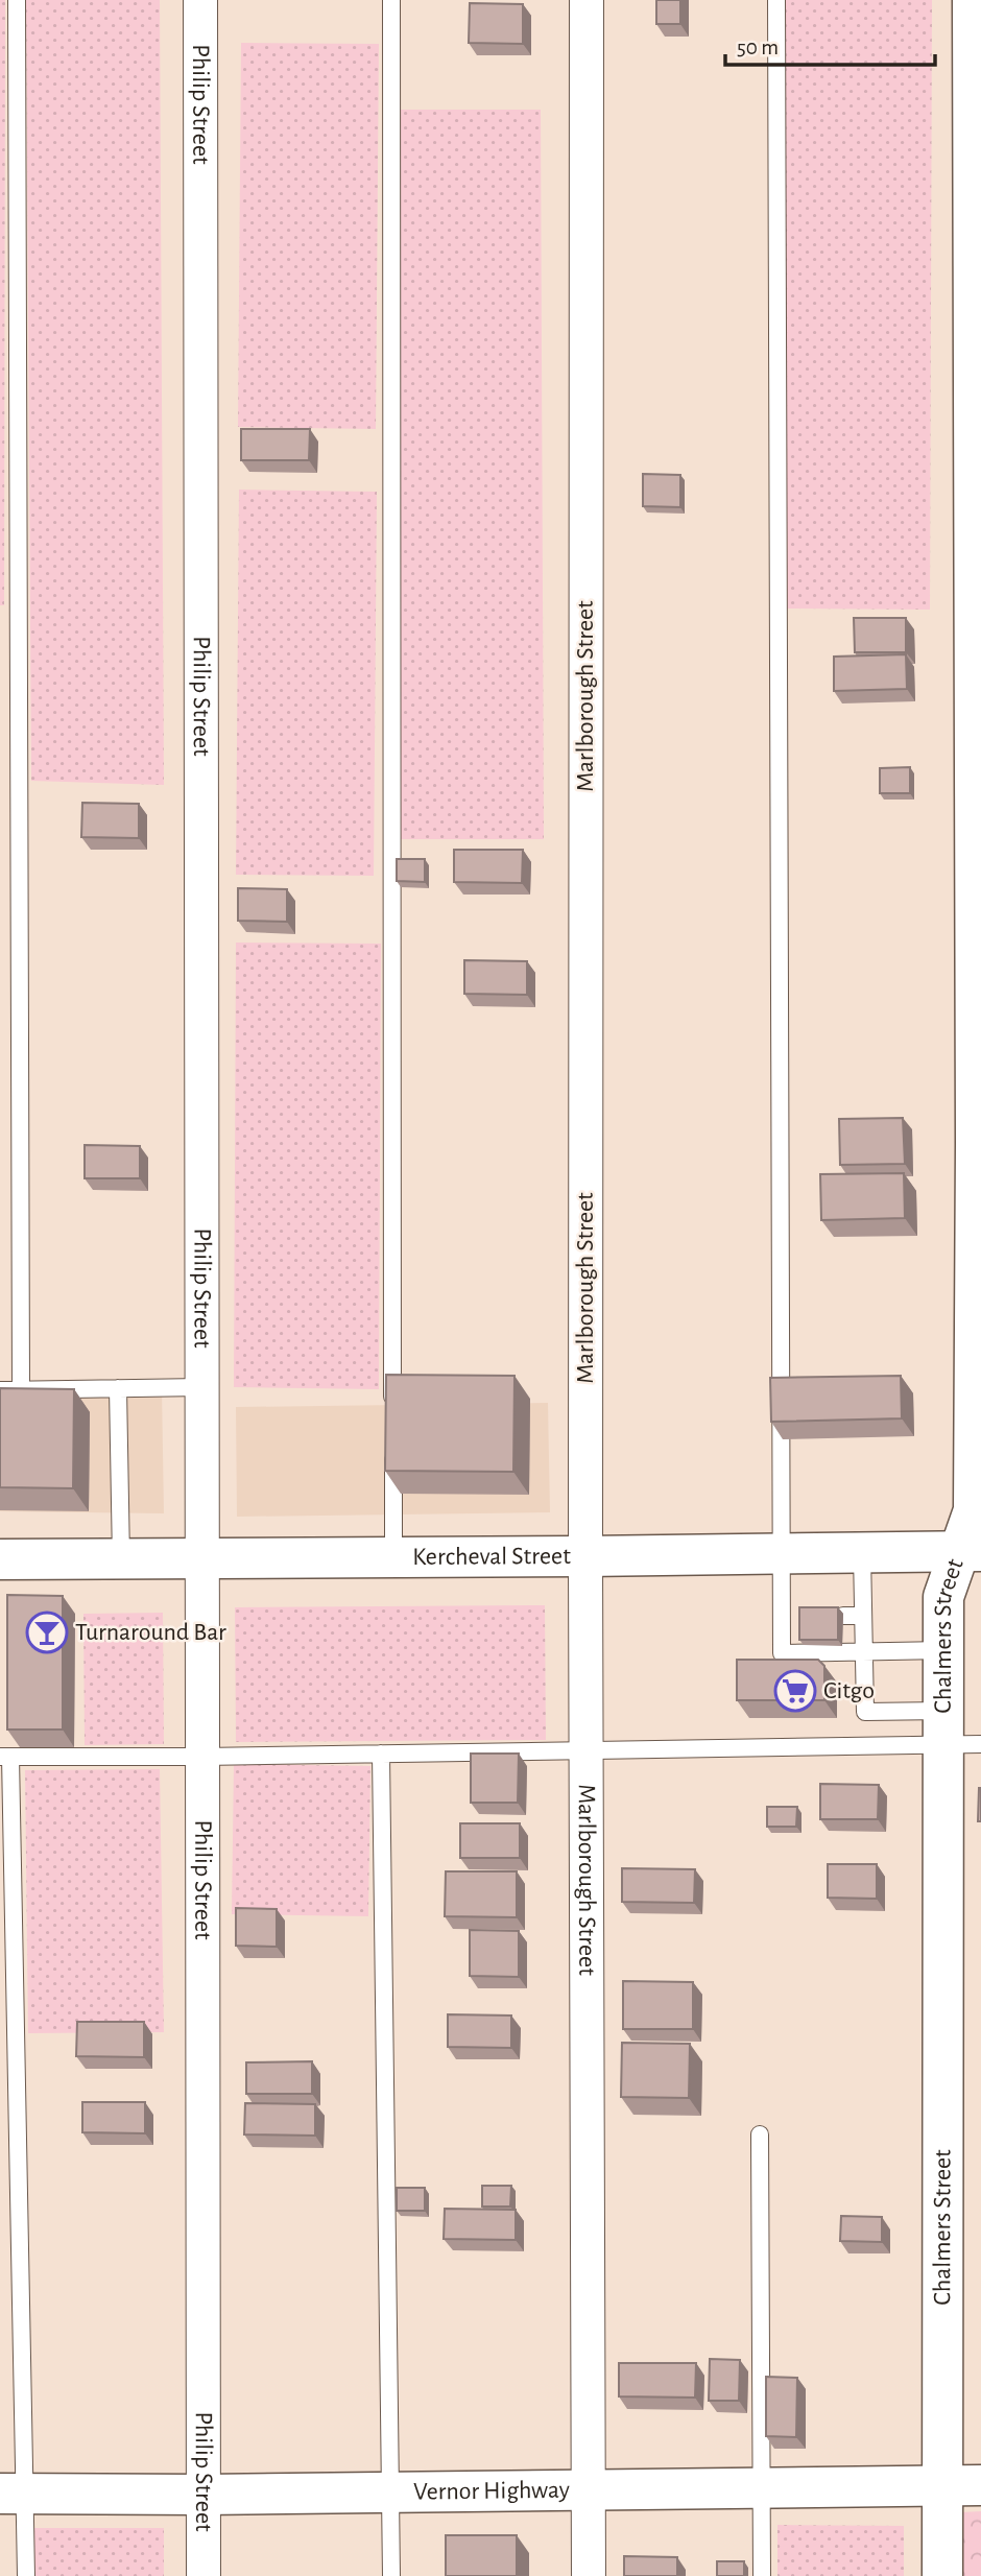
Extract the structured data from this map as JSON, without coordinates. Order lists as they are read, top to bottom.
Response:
{
  "streets": {
    "street": [
      "Philip Street",
      "Marlborough Street",
      "Kercheval Street",
      "Chalmers Street",
      "Vernor Highway"
    ]
  },
  "crossings": [
    ["Philip Street", "Kercheval Street"],
    ["Philip Street", "Vernor Highway"],
    ["Marlborough Street", "Kercheval Street"],
    ["Marlborough Street", "Vernor Highway"],
    ["Kercheval Street", "Chalmers Street"],
    ["Chalmers Street", "Vernor Highway"]
  ],
  "places": {
    "bar": ["Turnaround Bar"],
    "supermarket": ["Citgo"]
  },
  "scale_bar": "50 m"
}
